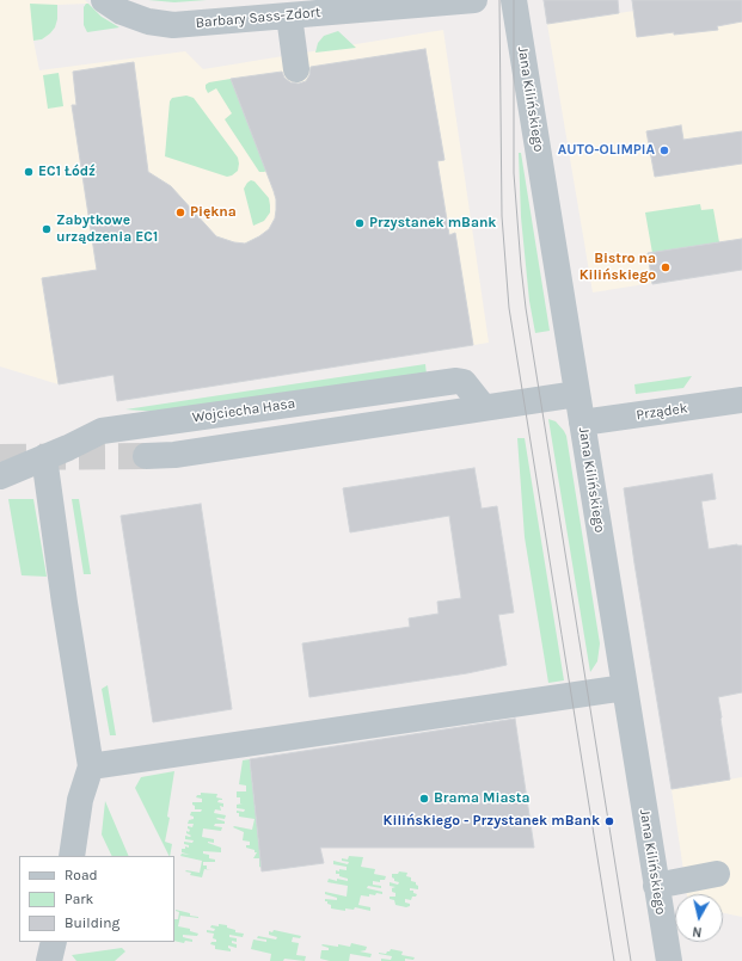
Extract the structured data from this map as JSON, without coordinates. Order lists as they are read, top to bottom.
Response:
{
  "streets": {
    "street": [
      "Barbary Sass-Zdort",
      "Jana Kilińskiego",
      "Wojciecha Hasa",
      "Prządek"
    ]
  },
  "crossings": [
    ["Jana Kilińskiego", "Prządek"]
  ],
  "places": [
    "AUTO-OLIMPIA",
    "EC1 Łódź",
    "Piękna",
    "Przystanek mBank",
    "Zabytkowe urządzenia EC1",
    "Bistro na Kilińskiego",
    "Brama Miasta",
    "Kilińskiego - Przystanek mBank"
  ],
  "legend": ["Road", "Park", "Building"],
  "north": "bottom"
}
